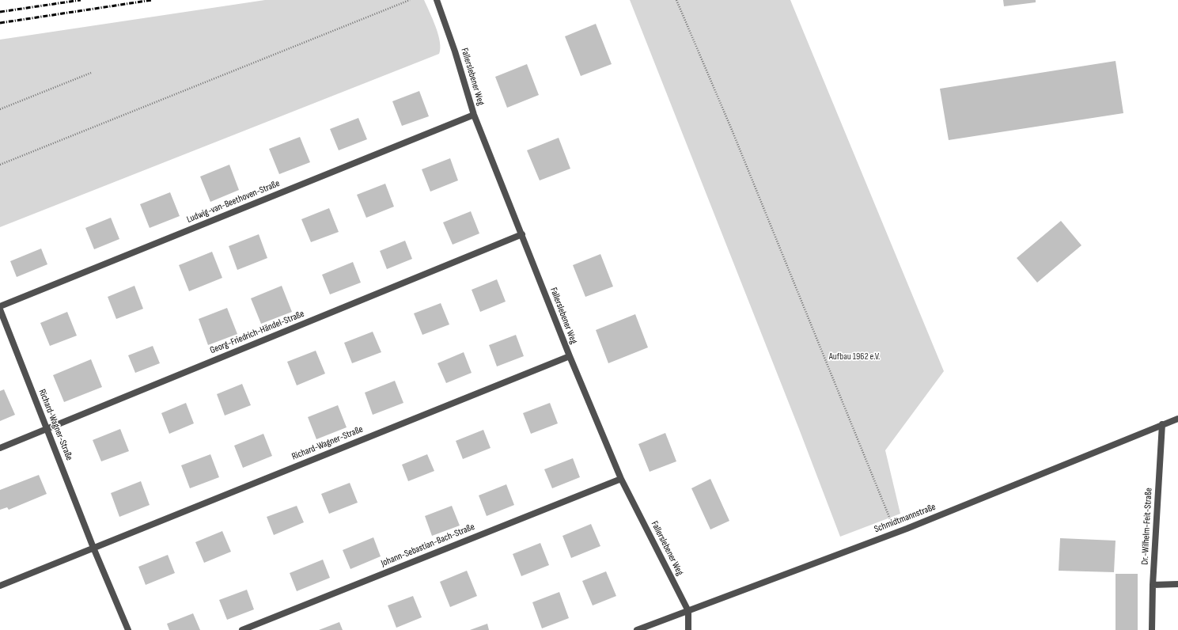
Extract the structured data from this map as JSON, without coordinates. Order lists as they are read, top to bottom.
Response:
{
  "streets": {
    "street": [
      "Fallerslebener Weg",
      "Ludwig-van-Beethoven-Straße",
      "Georg-Friedrich-Händel-Straße",
      "Richard-Wagner-Straße",
      "Schmidtmannstraße",
      "Dr.-Wilhelm-Feit-Straße",
      "Johann-Sebastian-Bach-Straße"
    ]
  },
  "crossings": [
    ["Fallerslebener Weg", "Ludwig-van-Beethoven-Straße"],
    ["Fallerslebener Weg", "Georg-Friedrich-Händel-Straße"],
    ["Fallerslebener Weg", "Richard-Wagner-Straße"],
    ["Fallerslebener Weg", "Schmidtmannstraße"],
    ["Fallerslebener Weg", "Johann-Sebastian-Bach-Straße"],
    ["Georg-Friedrich-Händel-Straße", "Richard-Wagner-Straße"],
    ["Schmidtmannstraße", "Dr.-Wilhelm-Feit-Straße"]
  ],
  "parks": ["Aufbau 1962 e.V."]
}
